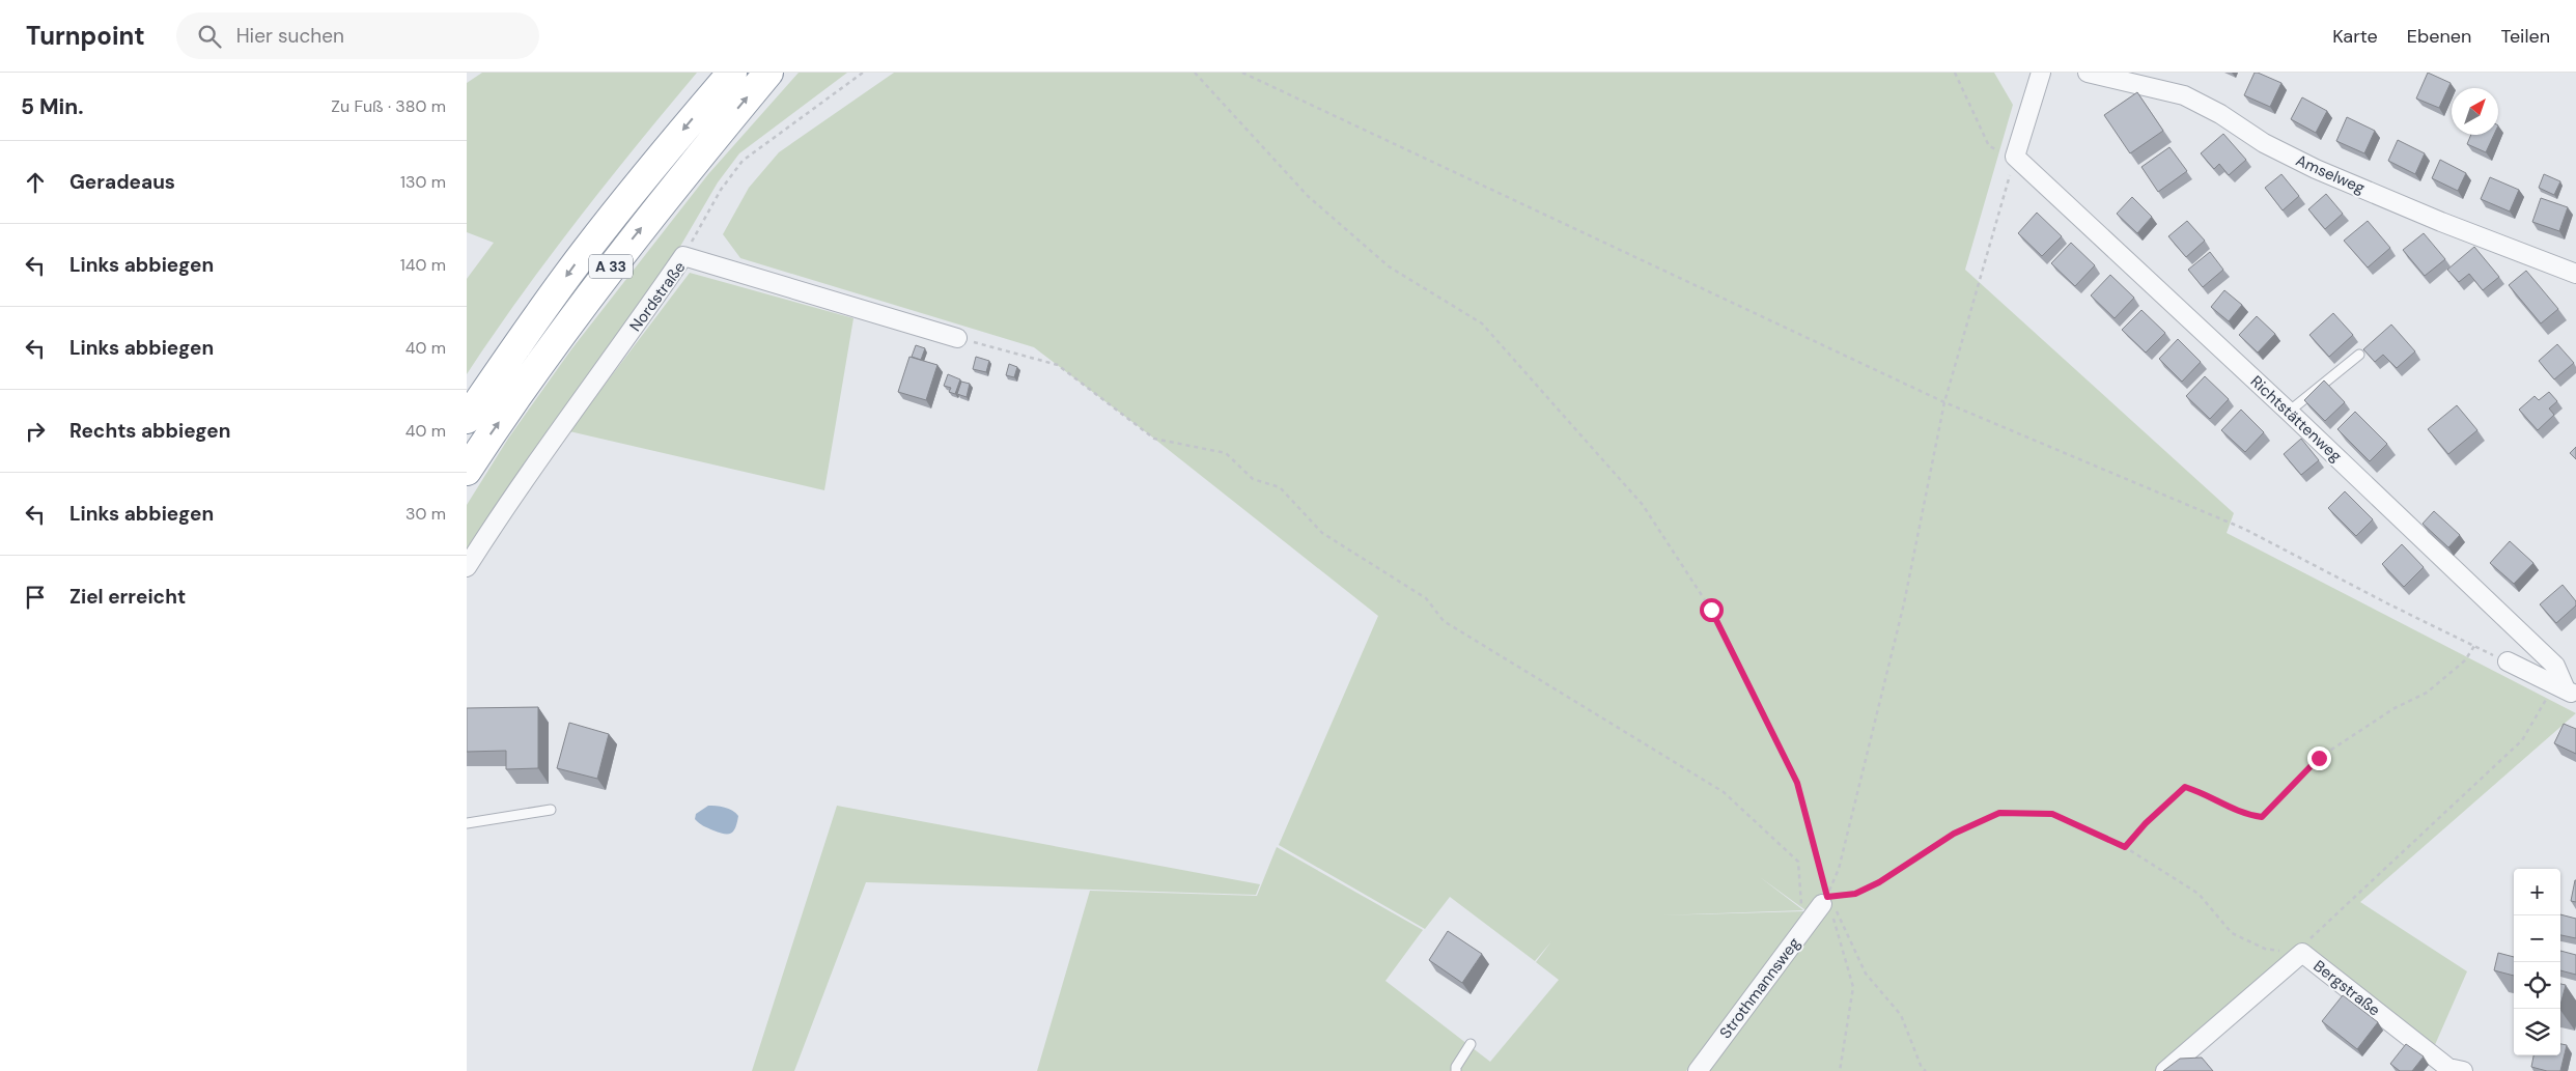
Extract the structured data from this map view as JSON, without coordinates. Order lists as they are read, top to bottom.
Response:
{
  "streets": {
    "highway": ["A 33"],
    "street": [
      "Amselweg",
      "Nordstraße",
      "Richtstättenweg",
      "Strothmannsweg",
      "Bergstraße"
    ]
  },
  "north": "top right",
  "page": {
    "header": "Turnpoint",
    "search": "Hier suchen",
    "nav": ["Karte", "Ebenen", "Teilen"],
    "heading": ["5 Min.", "Zu Fuß · 380 m"],
    "list": [
      ["Geradeaus", "130 m"],
      ["Links abbiegen", "140 m"],
      ["Links abbiegen", "40 m"],
      ["Rechts abbiegen", "40 m"],
      ["Links abbiegen", "30 m"],
      "Ziel erreicht"
    ],
    "map_buttons": ["+", "−"]
  }
}
